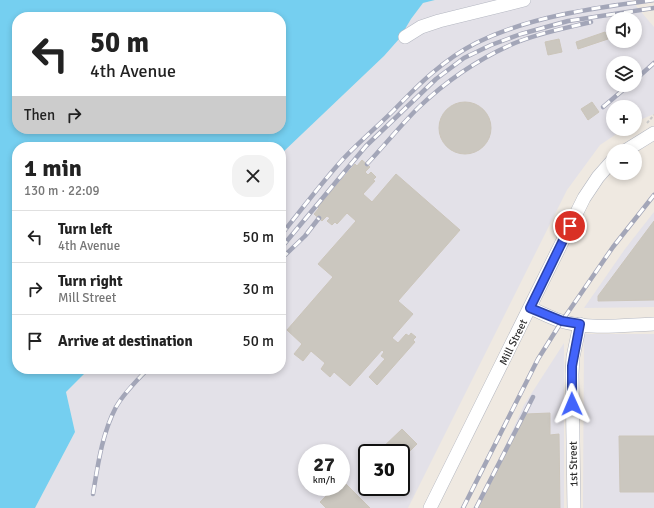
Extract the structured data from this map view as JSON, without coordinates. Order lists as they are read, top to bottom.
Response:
{
  "streets": {
    "street": ["Mill Street", "1st Street"]
  },
  "page": {
    "map_buttons": ["+", "−"],
    "turn": ["50 m", "4th Avenue"],
    "then": "Then",
    "heading": ["1 min", "130 m · 22:09"],
    "list": [
      {
        "name": "Turn left",
        "note": "4th Avenue",
        "value": "50 m"
      },
      {
        "name": "Turn right",
        "note": "Mill Street",
        "value": "30 m"
      },
      {
        "name": "Arrive at destination",
        "value": "50 m"
      }
    ],
    "speed": "27 km/h",
    "limit": "30"
  }
}
